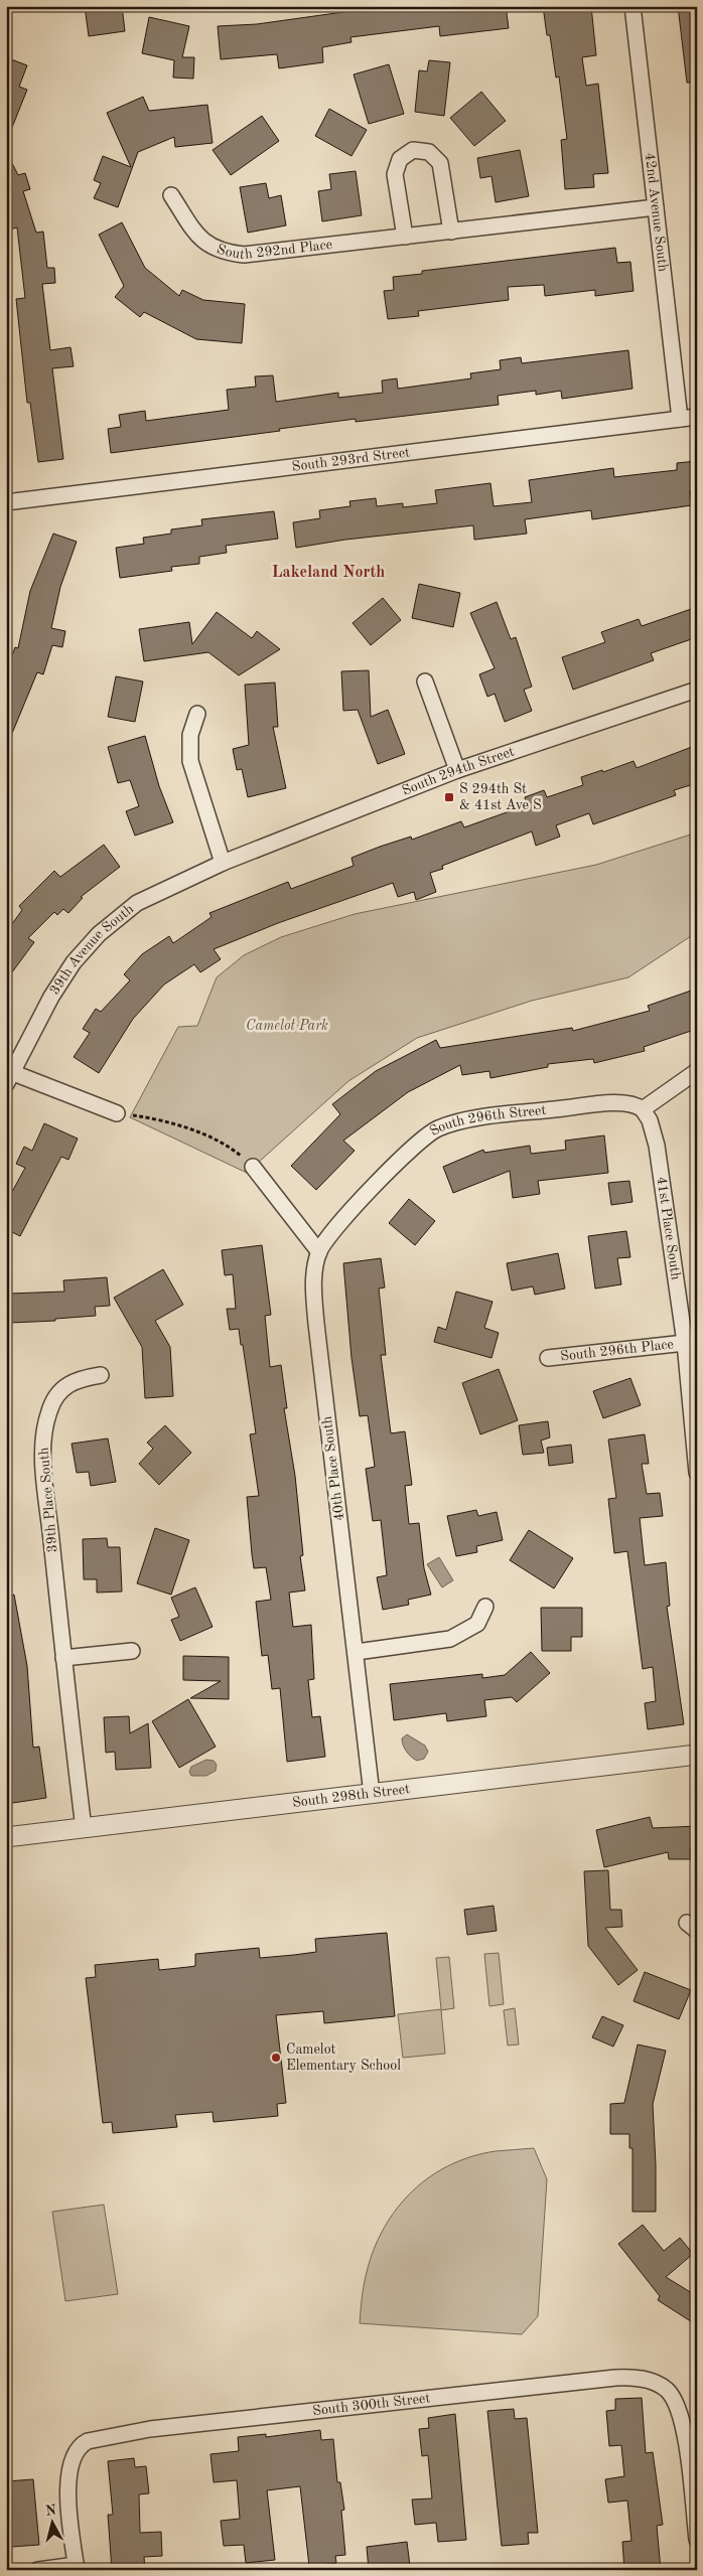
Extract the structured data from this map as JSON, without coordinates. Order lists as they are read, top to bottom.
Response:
{
  "streets": {
    "street": [
      "42nd Avenue South",
      "South 292nd Place",
      "South 293rd Street",
      "South 294th Street",
      "39th Avenue South",
      "South 296th Street",
      "41st Place South",
      "South 296th Place",
      "40th Place South",
      "39th Place South",
      "South 298th Street",
      "South 300th Street"
    ]
  },
  "crossings": [
    ["42nd Avenue South", "South 292nd Place"],
    ["42nd Avenue South", "South 293rd Street"],
    ["South 294th Street", "39th Avenue South"],
    ["South 296th Street", "41st Place South"],
    ["South 296th Street", "40th Place South"],
    ["41st Place South", "South 296th Place"],
    ["40th Place South", "South 298th Street"],
    ["39th Place South", "South 298th Street"]
  ],
  "districts": ["Lakeland North"],
  "parks": ["Camelot Park"],
  "places": {
    "transit": ["S 294th St & 41st Ave S"],
    "other": ["Camelot Elementary School"]
  },
  "north": "top"
}
